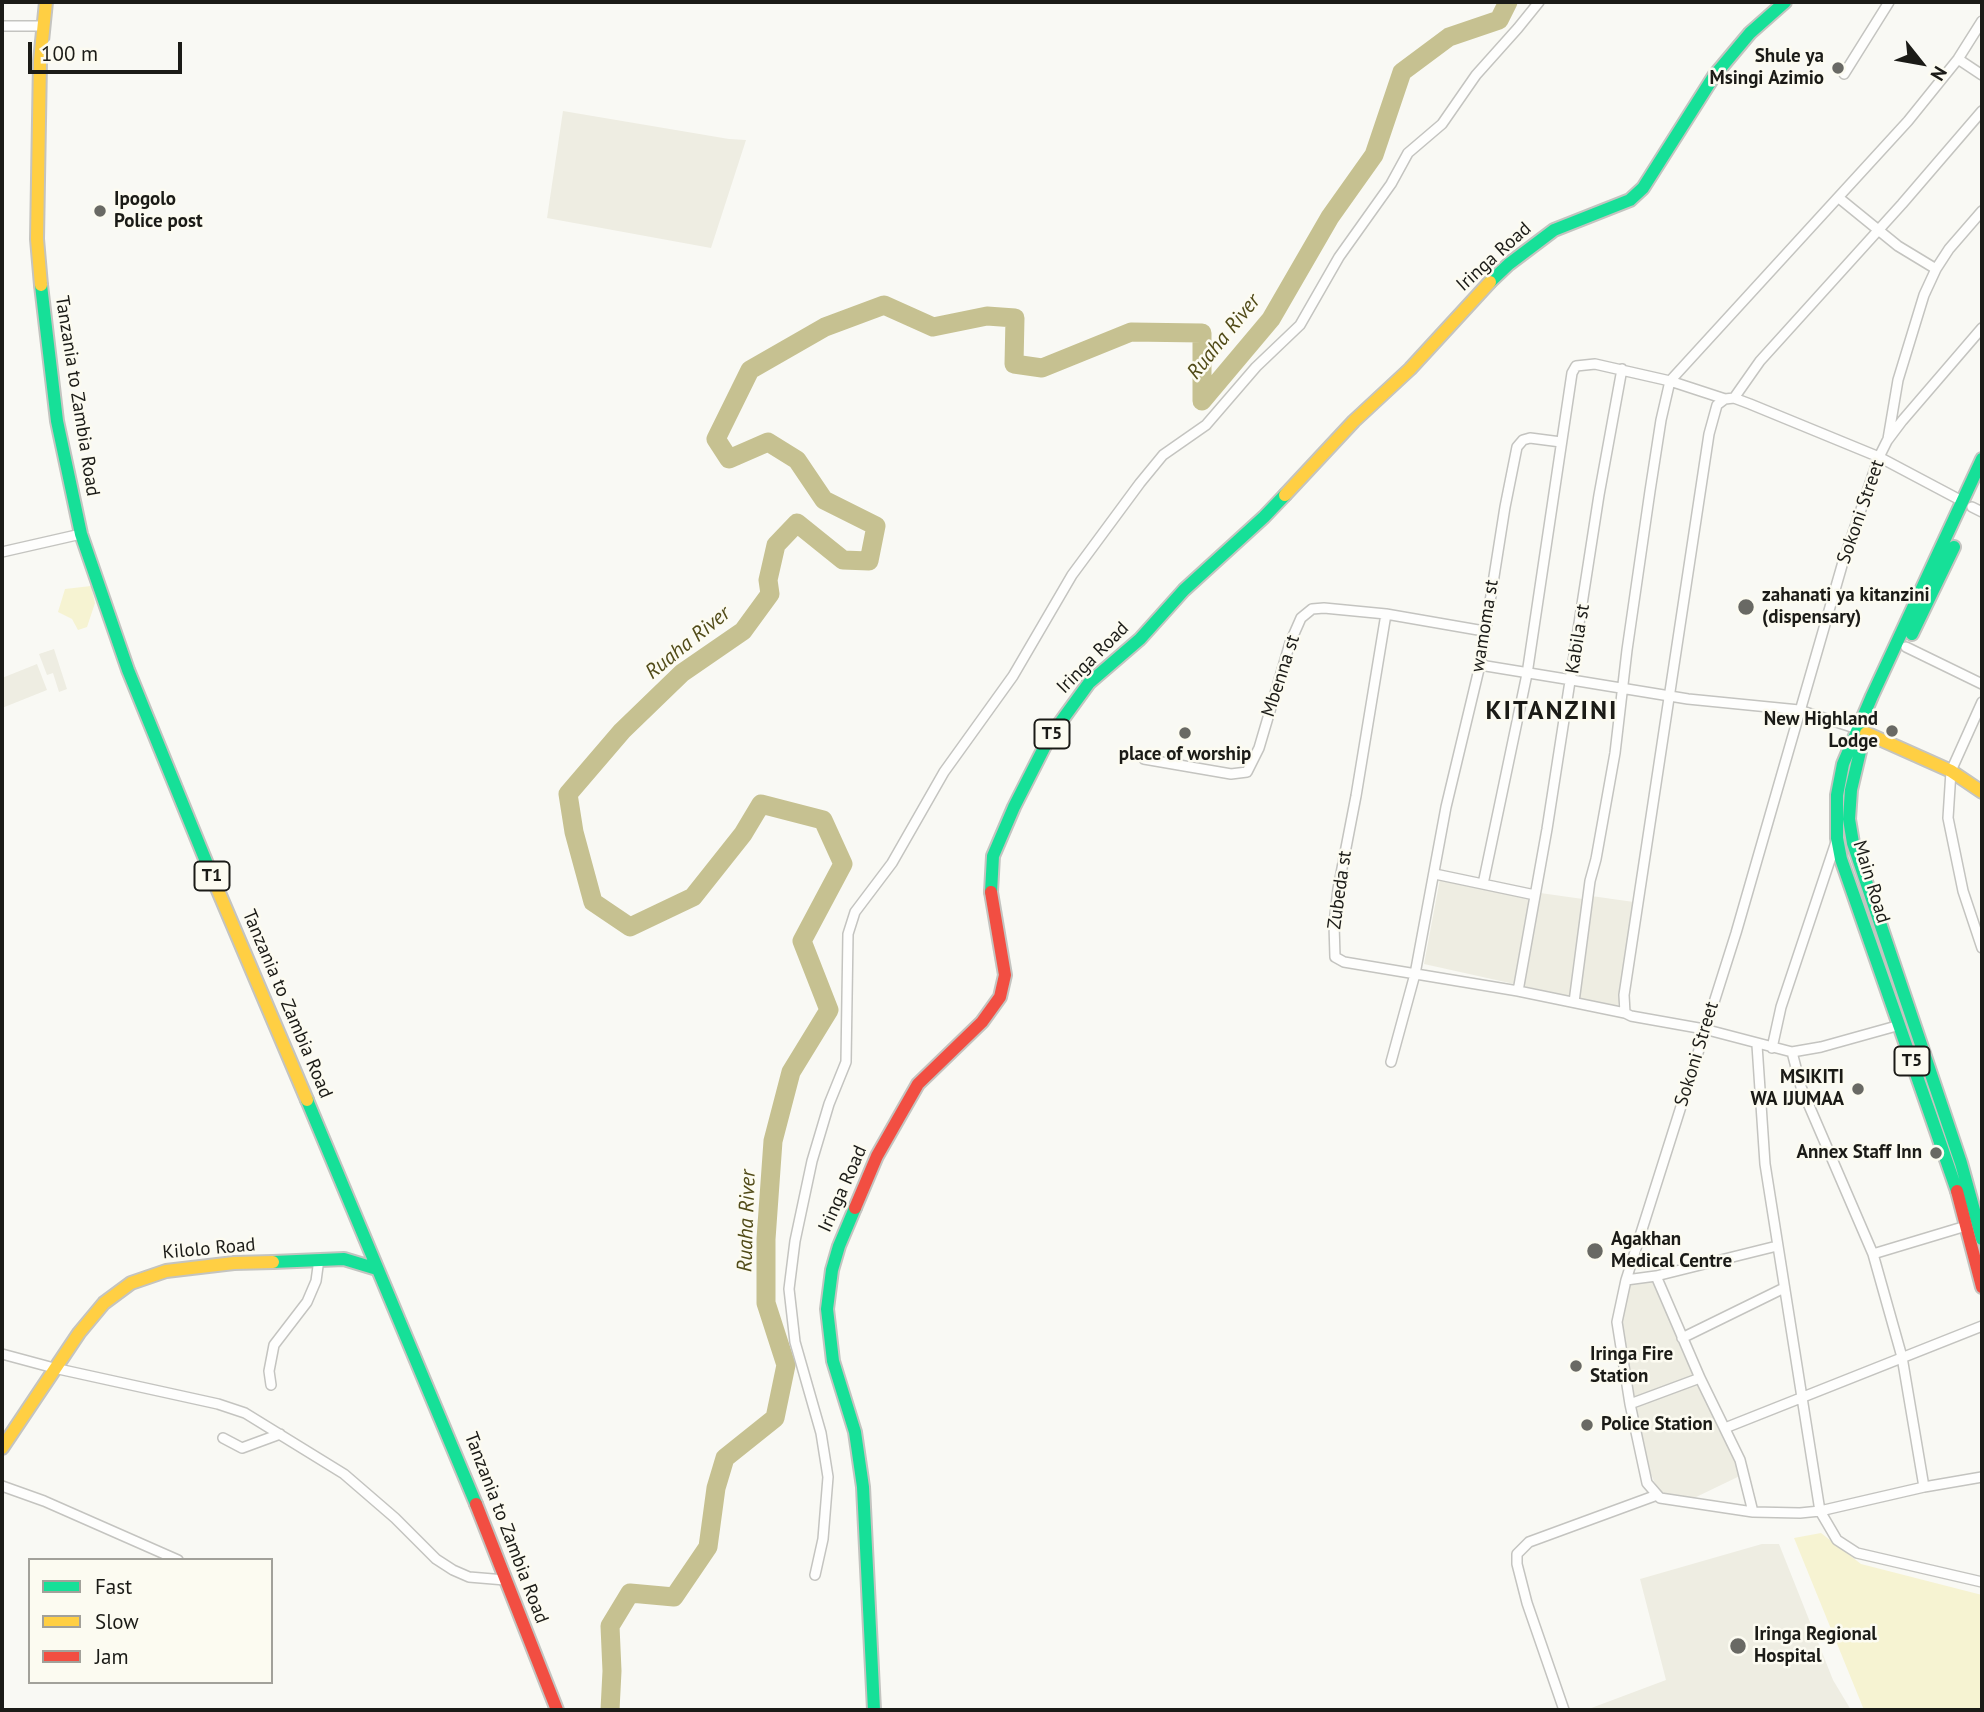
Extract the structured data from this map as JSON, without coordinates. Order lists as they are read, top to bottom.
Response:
{
  "streets": {
    "main road": [
      "Iringa Road",
      "Tanzania to Zambia Road",
      "T5",
      "T1",
      "Main Road",
      "Kilolo Road"
    ],
    "street": [
      "Sokoni Street",
      "wamoma st",
      "Kabila st",
      "Mbenna st",
      "Zubeda st"
    ]
  },
  "crossings": [
    ["Tanzania to Zambia Road", "Kilolo Road"],
    ["Sokoni Street", "Zubeda st"],
    ["wamoma st", "Mbenna st"],
    ["wamoma st", "Zubeda st"],
    ["Kabila st", "Zubeda st"],
    ["Mbenna st", "Zubeda st"],
    ["T5", "Main Road"]
  ],
  "districts": ["KITANZINI"],
  "water": ["Ruaha River"],
  "places": [
    "Shule ya Msingi Azimio",
    "Ipogolo Police post",
    "zahanati ya kitanzini (dispensary)",
    "New Highland Lodge",
    "place of worship",
    "MSIKITI WA IJUMAA",
    "Annex Staff Inn",
    "Agakhan Medical Centre",
    "Iringa Fire Station",
    "Police Station",
    "Iringa Regional Hospital"
  ],
  "legend": ["Fast", "Slow", "Jam"],
  "scale_bar": "100 m",
  "north": "bottom right"
}
